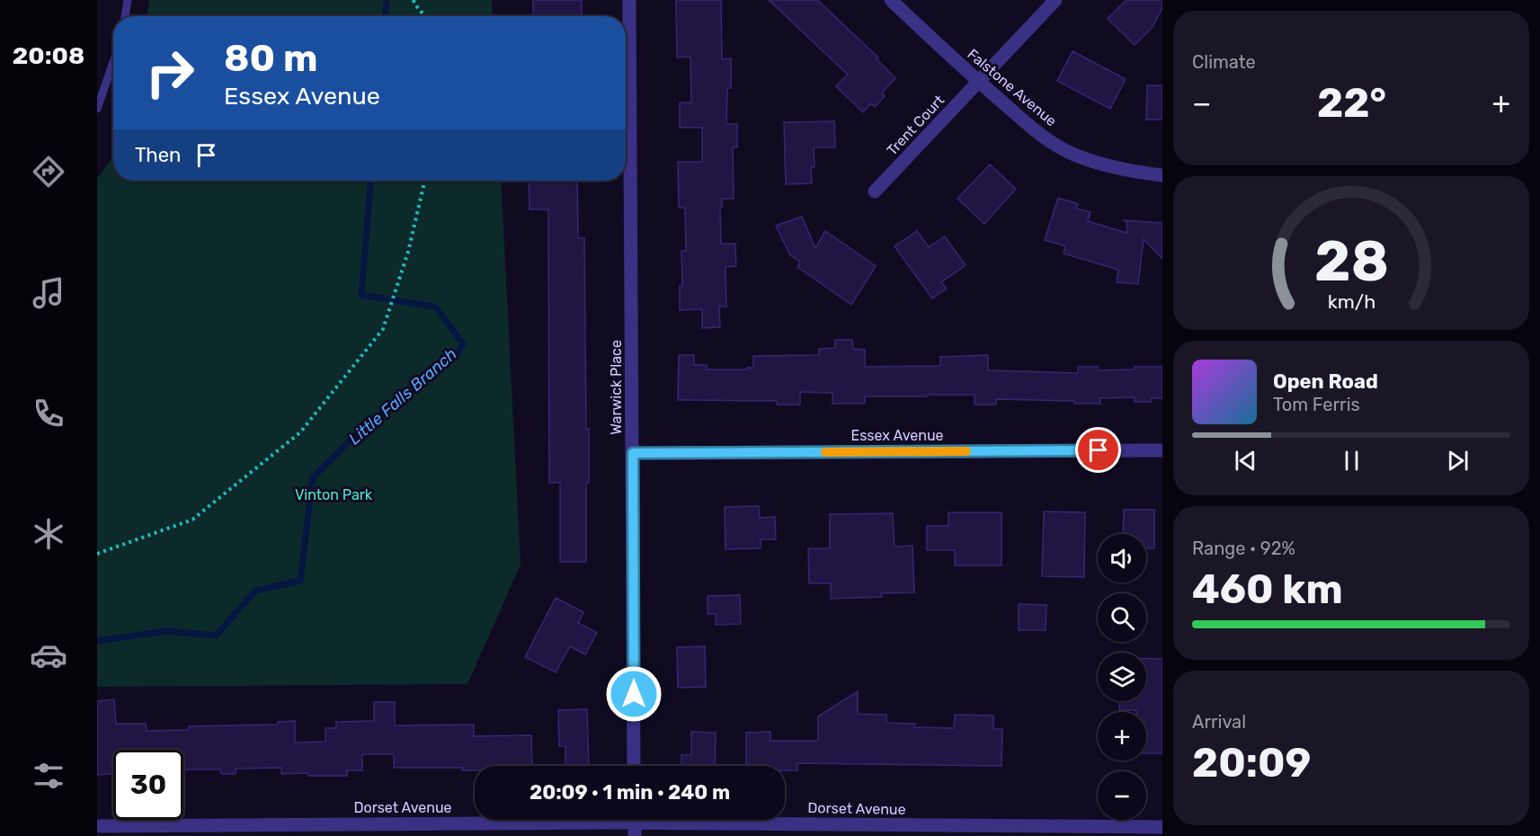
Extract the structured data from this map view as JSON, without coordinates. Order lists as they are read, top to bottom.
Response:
{
  "streets": {
    "street": [
      "Falstone Avenue",
      "Trent Court",
      "Warwick Place",
      "Essex Avenue",
      "Dorset Avenue"
    ]
  },
  "crossings": [
    ["Falstone Avenue", "Trent Court"],
    ["Warwick Place", "Essex Avenue"]
  ],
  "water": ["Little Falls Branch"],
  "parks": ["Vinton Park"],
  "page": {
    "tabs": "20:08",
    "tile": [
      "Climate",
      ["Range · 92%", "460 km"],
      ["Arrival", "20:09"]
    ],
    "turn": ["80 m", "Essex Avenue"],
    "heat": ["−", "22°", "+"],
    "then": "Then",
    "song": ["Open Road", "Tom Ferris"],
    "map_buttons": ["+", "−"],
    "limit": "30",
    "trip": "20:09 · 1 min · 240 m",
    "gauge": ["28", "km/h"]
  }
}
